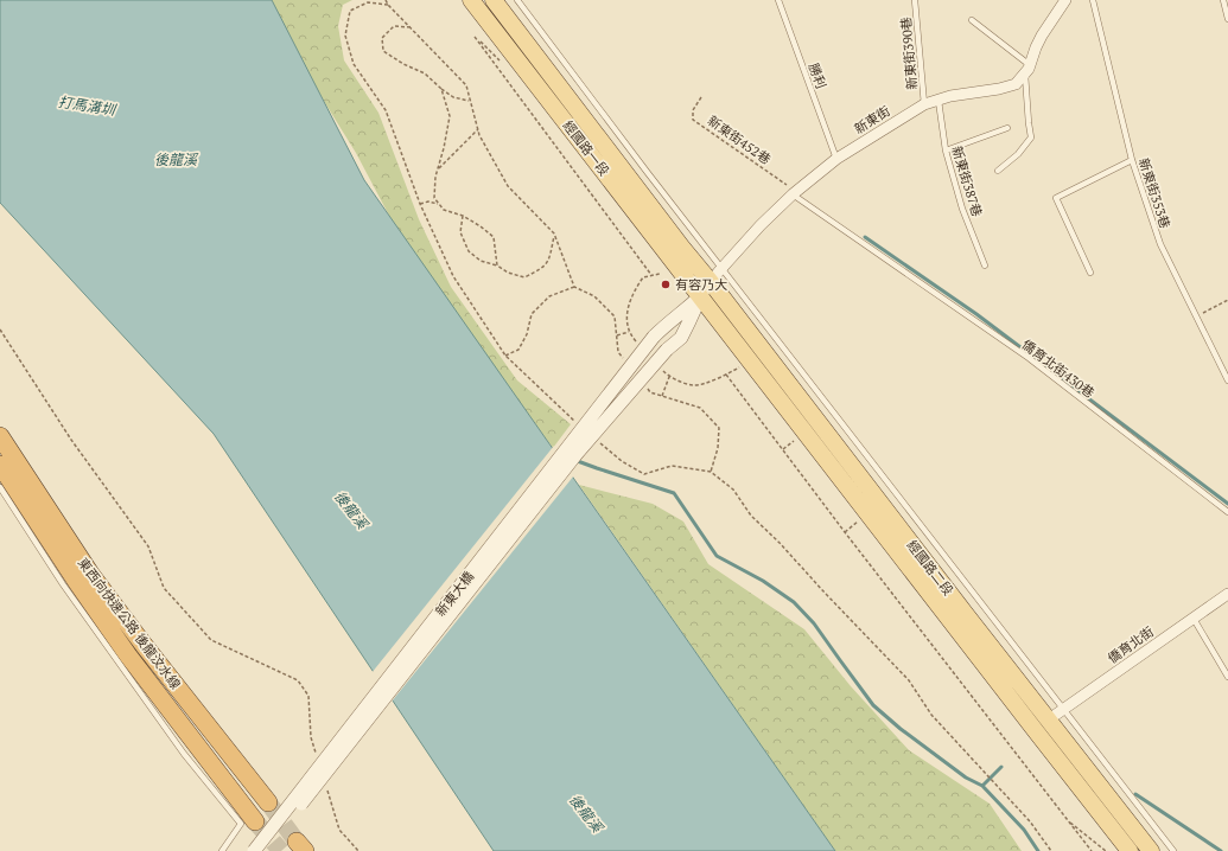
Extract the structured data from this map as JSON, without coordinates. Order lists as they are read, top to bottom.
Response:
{
  "streets": {
    "highway": ["東西向快速公路 後龍汶水線"],
    "main road": ["經國路一段", "經國路二段"],
    "street": ["新東街", "新東大橋", "僑育北街"],
    "lane": [
      "新東街390巷",
      "勝利",
      "新東街387巷",
      "新東街353巷",
      "僑育北街430巷"
    ],
    "path": ["新東街452巷"]
  },
  "crossings": [
    ["新東街390巷", "新東街"],
    ["勝利", "新東街"],
    ["新東街", "新東街452巷"],
    ["新東街", "經國路一段"],
    ["新東街", "新東街387巷"],
    ["新東街", "僑育北街430巷"],
    ["新東街", "經國路二段"],
    ["新東街", "新東大橋"],
    ["新東街452巷", "僑育北街430巷"],
    ["經國路一段", "經國路二段"],
    ["經國路一段", "新東大橋"],
    ["經國路二段", "新東大橋"],
    ["經國路二段", "僑育北街"]
  ],
  "water": ["打馬溝圳", "後龍溪"],
  "places": ["有容乃大"]
}
